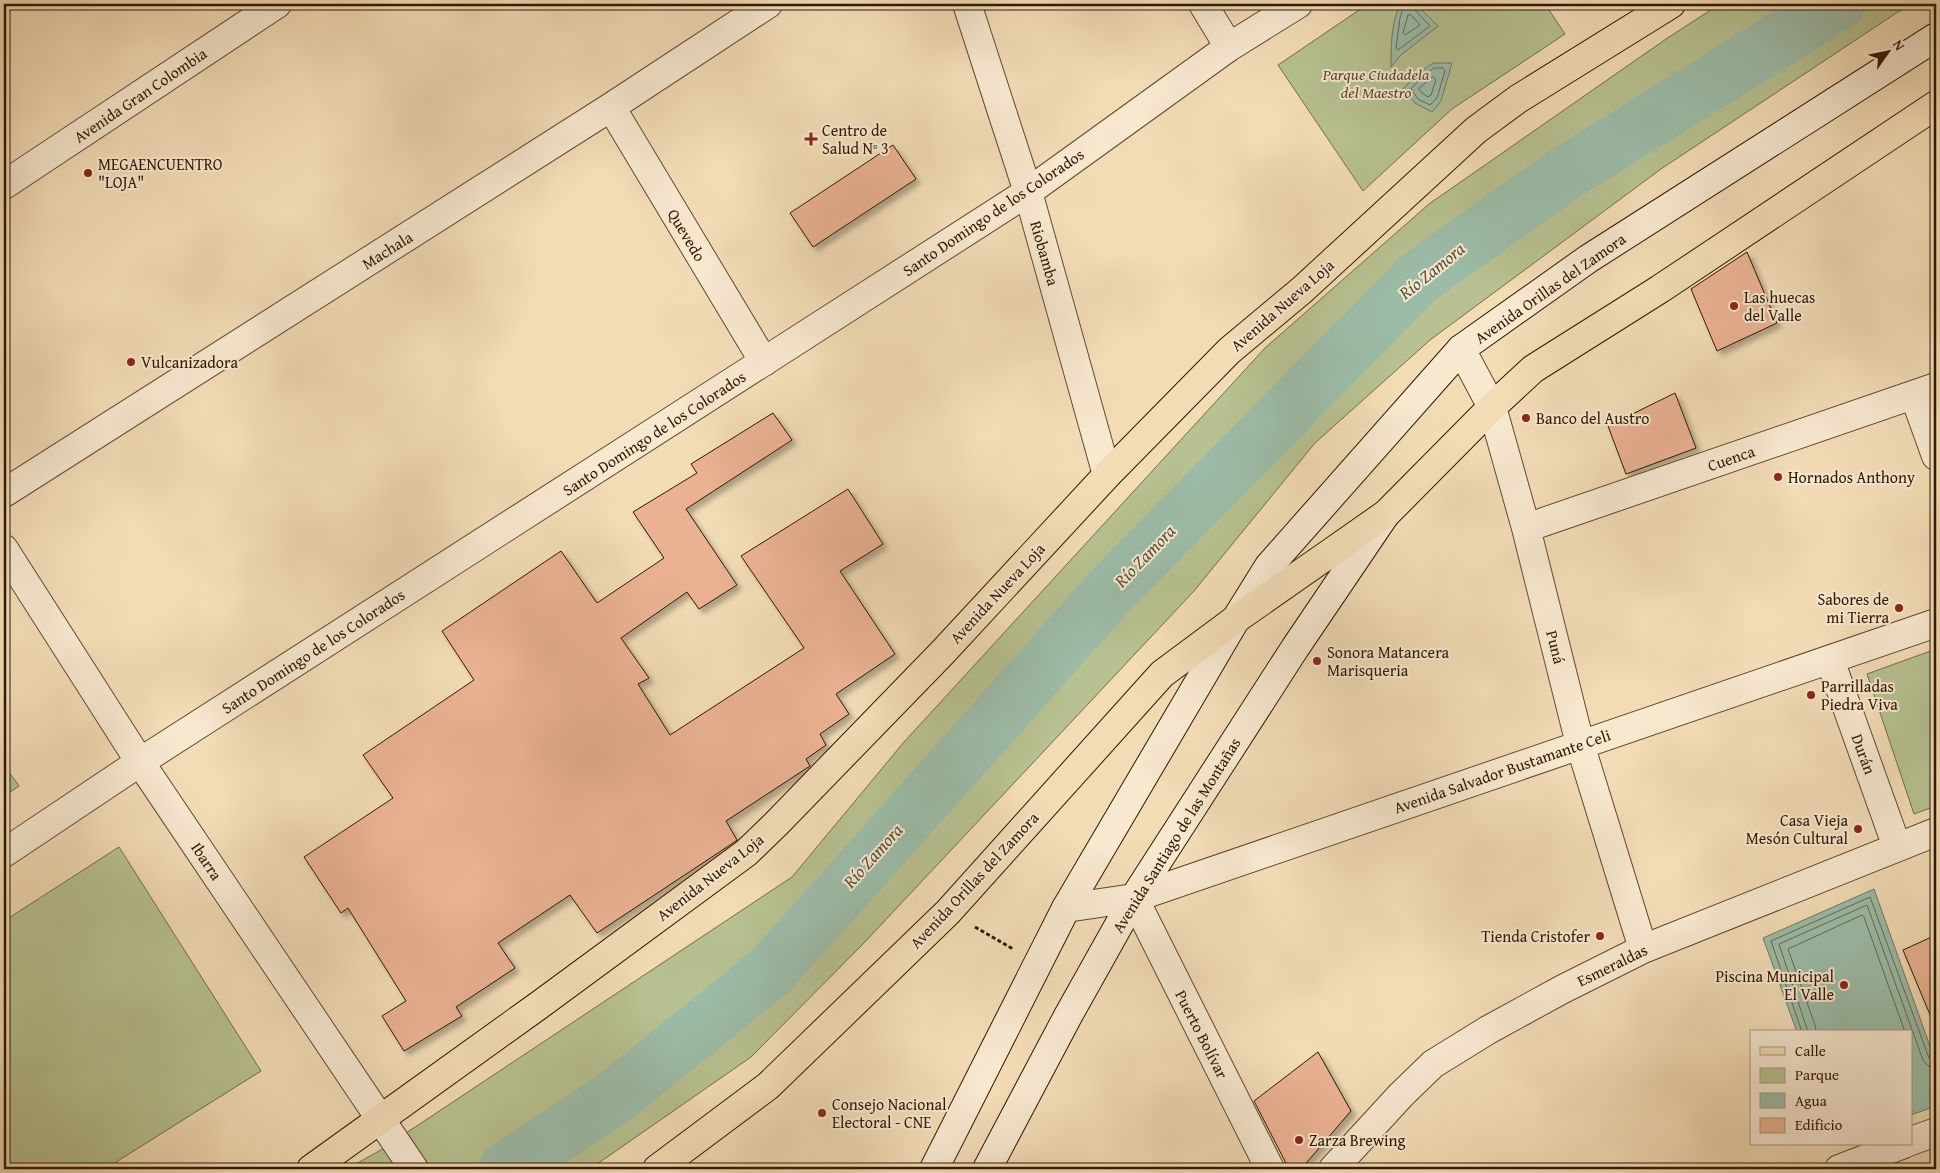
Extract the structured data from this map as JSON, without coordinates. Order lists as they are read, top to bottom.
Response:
{
  "streets": {
    "main road": ["Avenida Orillas del Zamora", "Avenida Nueva Loja"],
    "street": [
      "Avenida Gran Colombia",
      "Santo Domingo de los Colorados",
      "Quevedo",
      "Machala",
      "Riobamba",
      "Cuenca",
      "Puná",
      "Durán",
      "Avenida Salvador Bustamante Celi",
      "Avenida Santiago de las Montañas",
      "Ibarra",
      "Esmeraldas",
      "Puerto Bolívar"
    ]
  },
  "crossings": [
    ["Santo Domingo de los Colorados", "Quevedo"],
    ["Santo Domingo de los Colorados", "Riobamba"],
    ["Santo Domingo de los Colorados", "Ibarra"],
    ["Quevedo", "Machala"],
    ["Riobamba", "Avenida Nueva Loja"],
    ["Avenida Orillas del Zamora", "Puná"],
    ["Avenida Orillas del Zamora", "Avenida Santiago de las Montañas"],
    ["Avenida Nueva Loja", "Ibarra"],
    ["Cuenca", "Puná"],
    ["Puná", "Avenida Salvador Bustamante Celi"],
    ["Puná", "Esmeraldas"],
    ["Durán", "Avenida Salvador Bustamante Celi"],
    ["Durán", "Esmeraldas"],
    ["Avenida Salvador Bustamante Celi", "Avenida Santiago de las Montañas"],
    ["Avenida Salvador Bustamante Celi", "Puerto Bolívar"],
    ["Avenida Santiago de las Montañas", "Puerto Bolívar"]
  ],
  "water": ["Río Zamora"],
  "parks": ["Parque Ciudadela del Maestro"],
  "places": {
    "health": ["Centro de Salud Nº 3"],
    "other": [
      "MEGAENCUENTRO \"LOJA\"",
      "Las huecas del Valle",
      "Vulcanizadora",
      "Banco del Austro",
      "Hornados Anthony",
      "Sabores de mi Tierra",
      "Sonora Matancera Marisqueria",
      "Parrilladas Piedra Viva",
      "Casa Vieja Mesón Cultural",
      "Tienda Cristofer",
      "Piscina Municipal El Valle",
      "Consejo Nacional Electoral - CNE",
      "Zarza Brewing"
    ]
  },
  "legend": [
    "Calle",
    "Parque",
    "Agua",
    "Edificio"
  ],
  "north": "top right"
}
